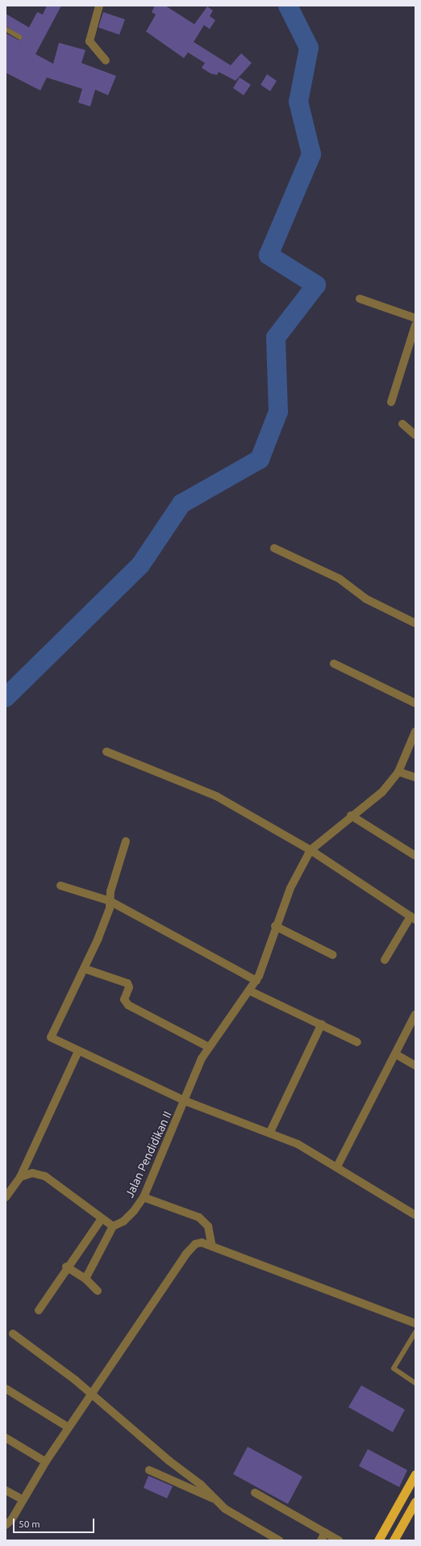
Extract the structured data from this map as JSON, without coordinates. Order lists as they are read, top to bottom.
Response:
{
  "streets": {
    "street": ["Jalan Pendidikan II"]
  },
  "scale_bar": "50 m"
}
